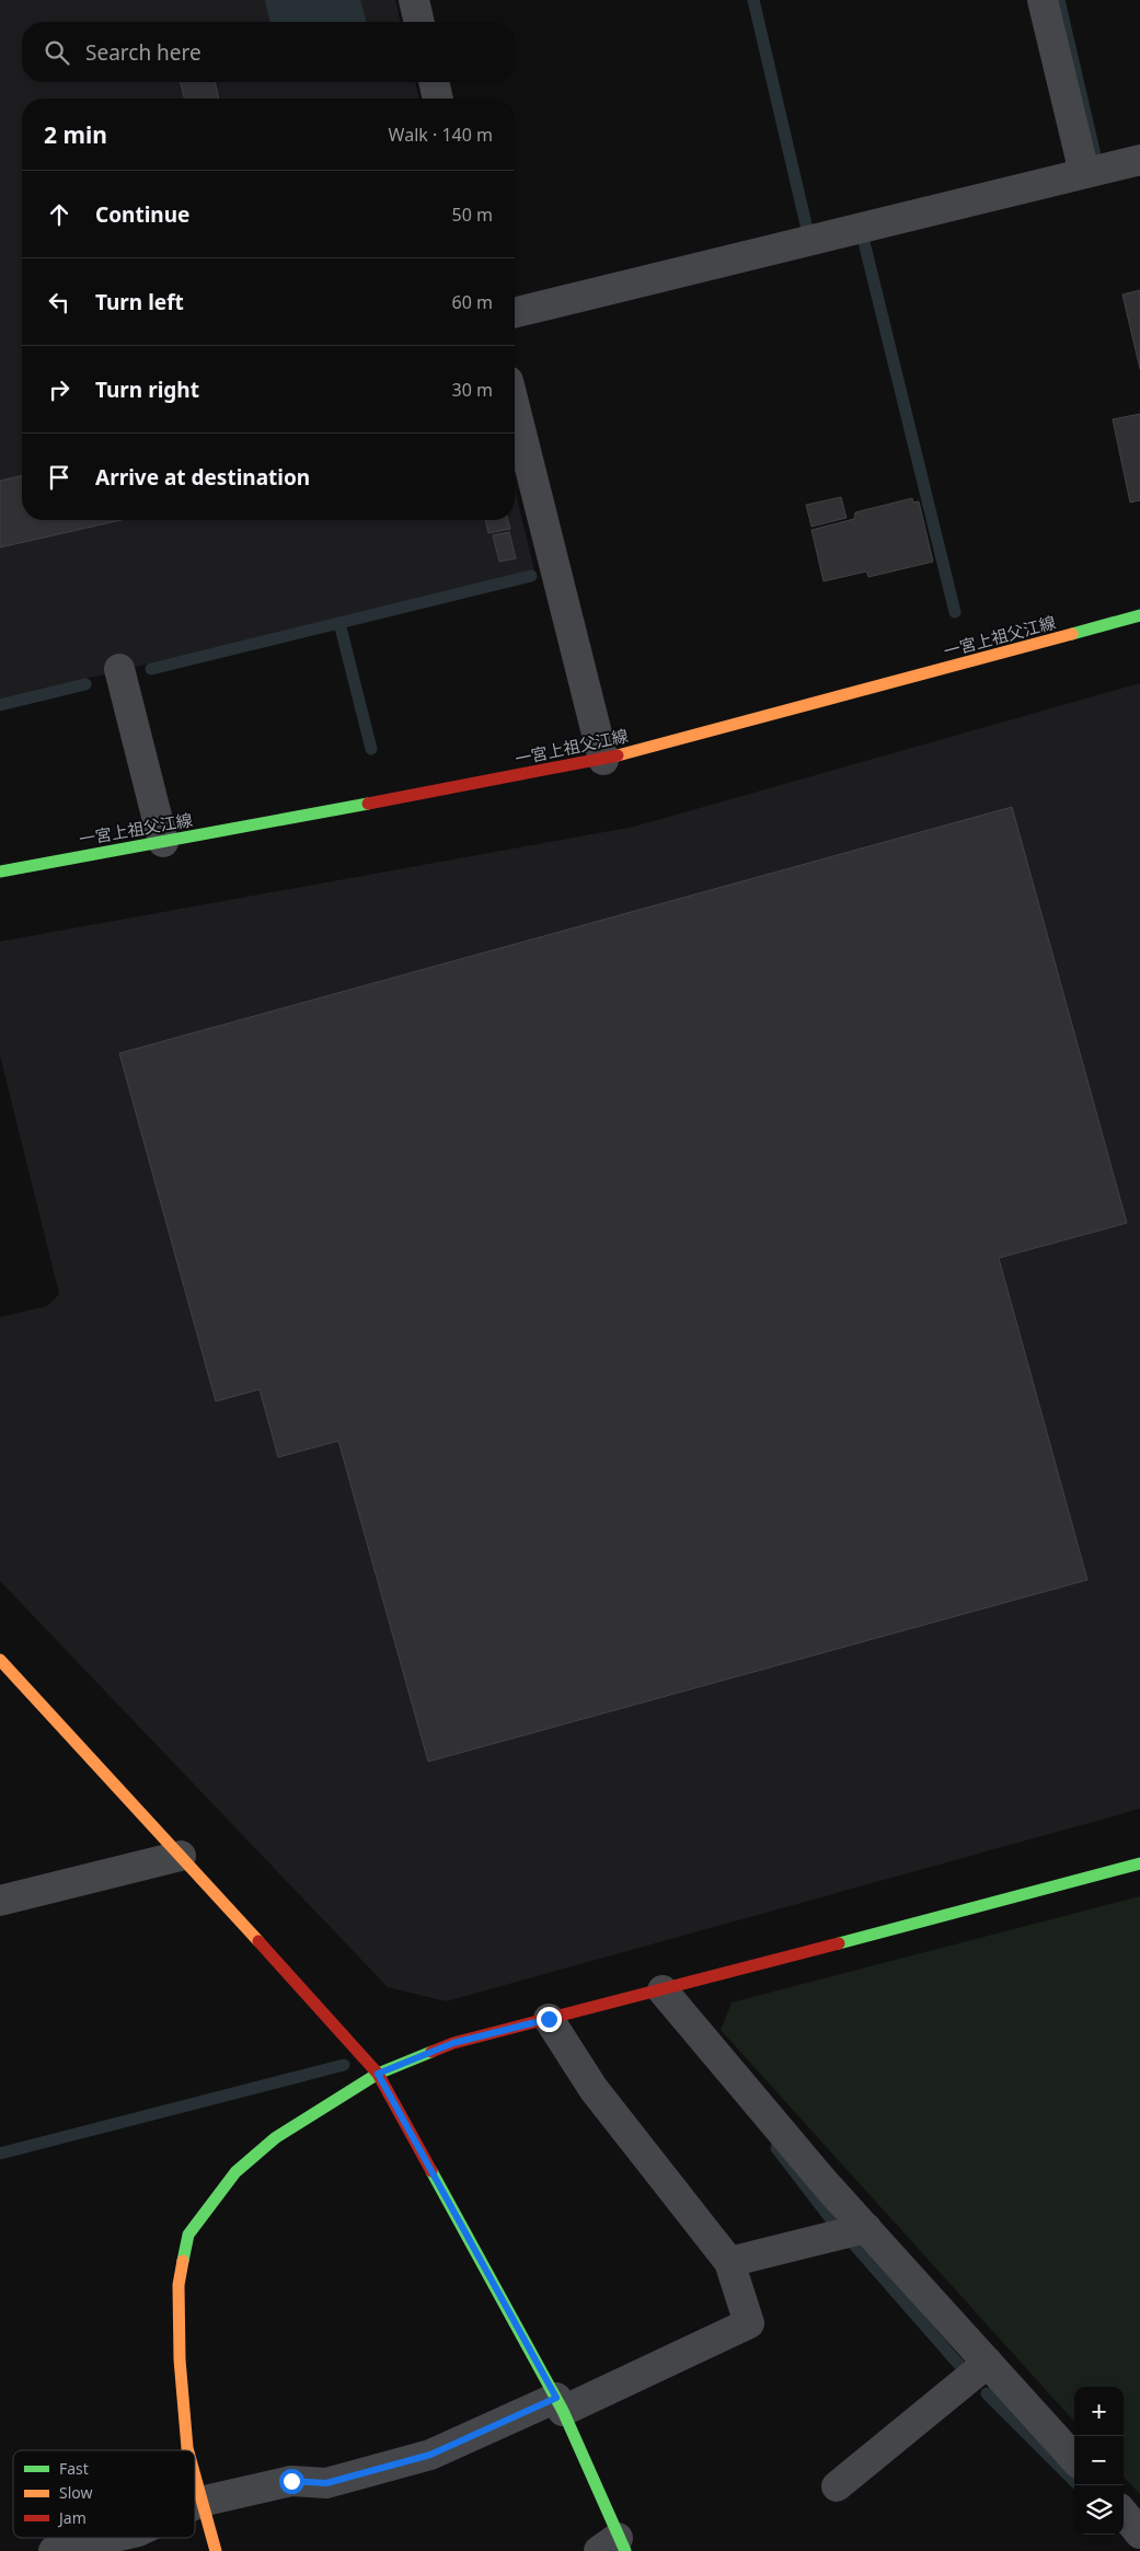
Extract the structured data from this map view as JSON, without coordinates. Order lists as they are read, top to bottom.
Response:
{
  "streets": {
    "street": ["一宮上祖父江線"]
  },
  "legend": ["Fast", "Slow", "Jam"],
  "page": {
    "search": "Search here",
    "heading": ["2 min", "Walk · 140 m"],
    "list": [
      ["Continue", "50 m"],
      ["Turn left", "60 m"],
      ["Turn right", "30 m"],
      "Arrive at destination"
    ],
    "map_buttons": ["+", "−"]
  }
}
